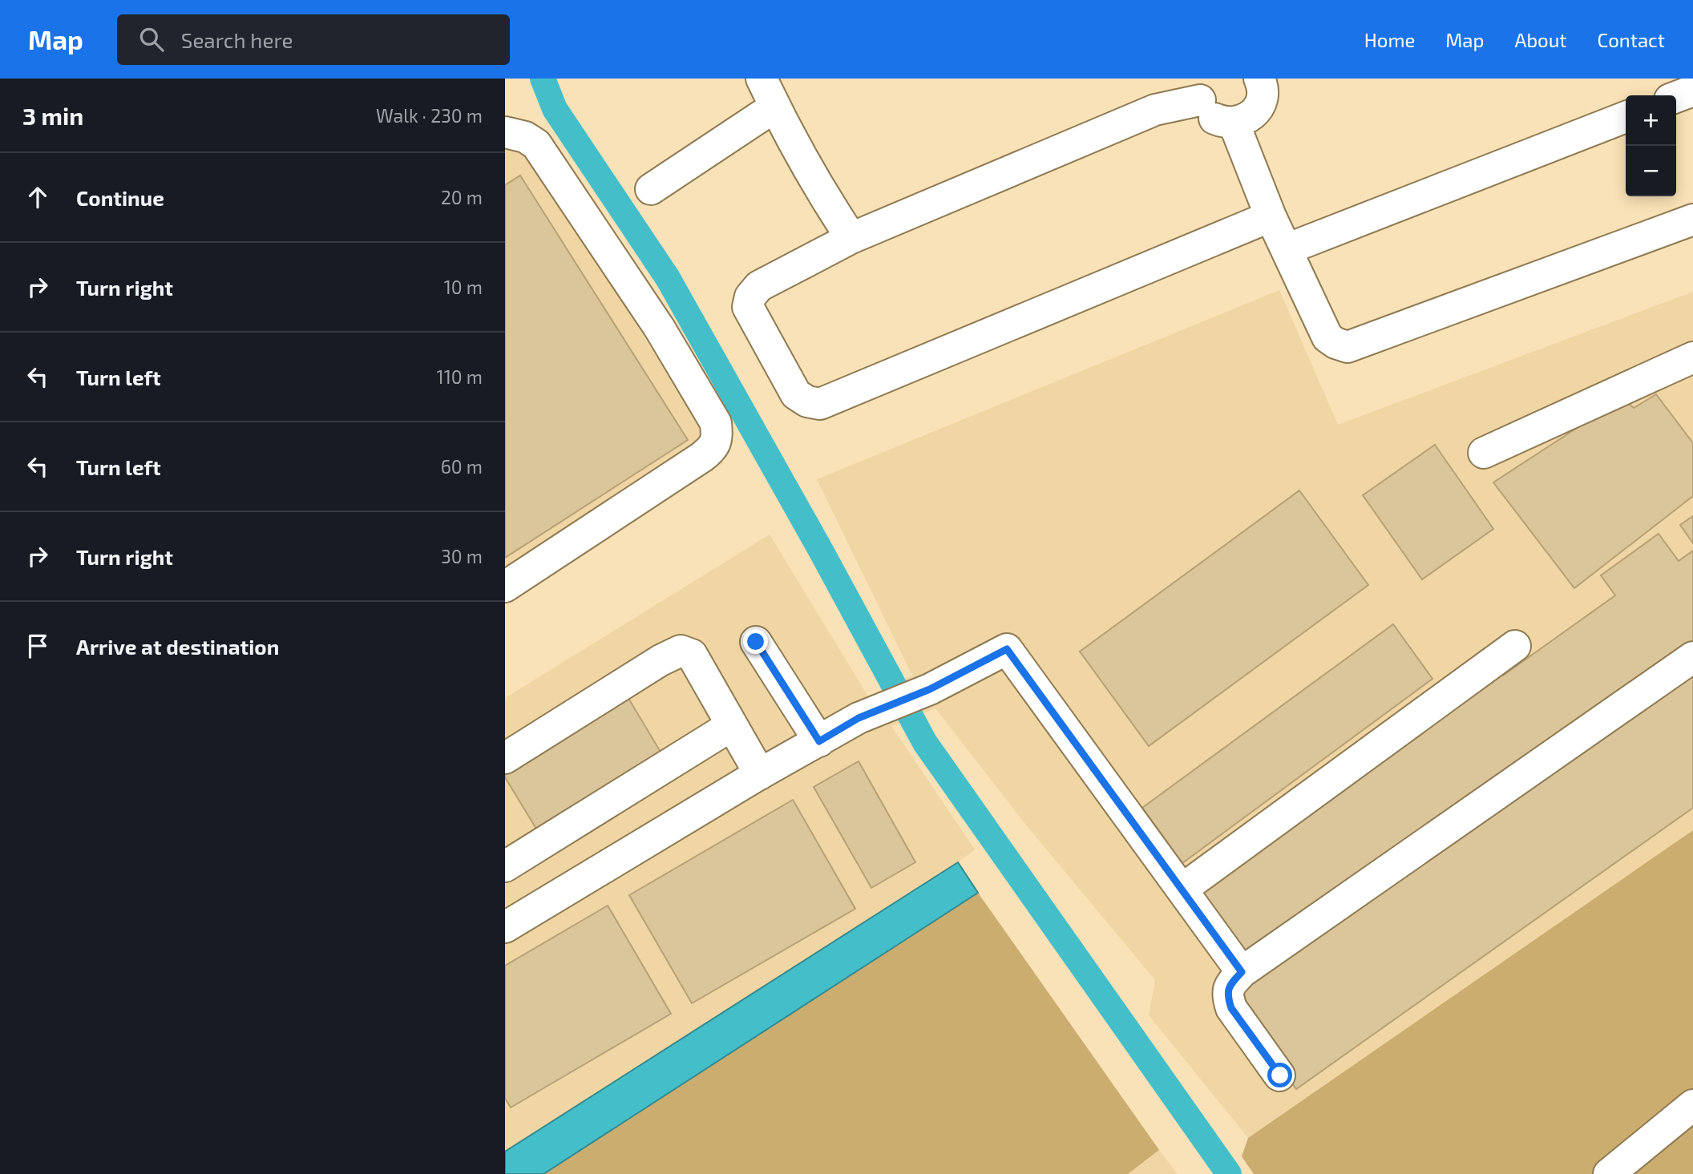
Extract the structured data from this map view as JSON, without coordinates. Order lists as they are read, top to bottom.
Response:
{
  "page": {
    "header": "Map",
    "search": "Search here",
    "nav": [
      "Home",
      "Map",
      "About",
      "Contact"
    ],
    "heading": ["3 min", "Walk · 230 m"],
    "map_buttons": ["+", "−"],
    "list": [
      ["Continue", "20 m"],
      ["Turn right", "10 m"],
      ["Turn left", "110 m"],
      ["Turn left", "60 m"],
      ["Turn right", "30 m"],
      "Arrive at destination"
    ]
  }
}
